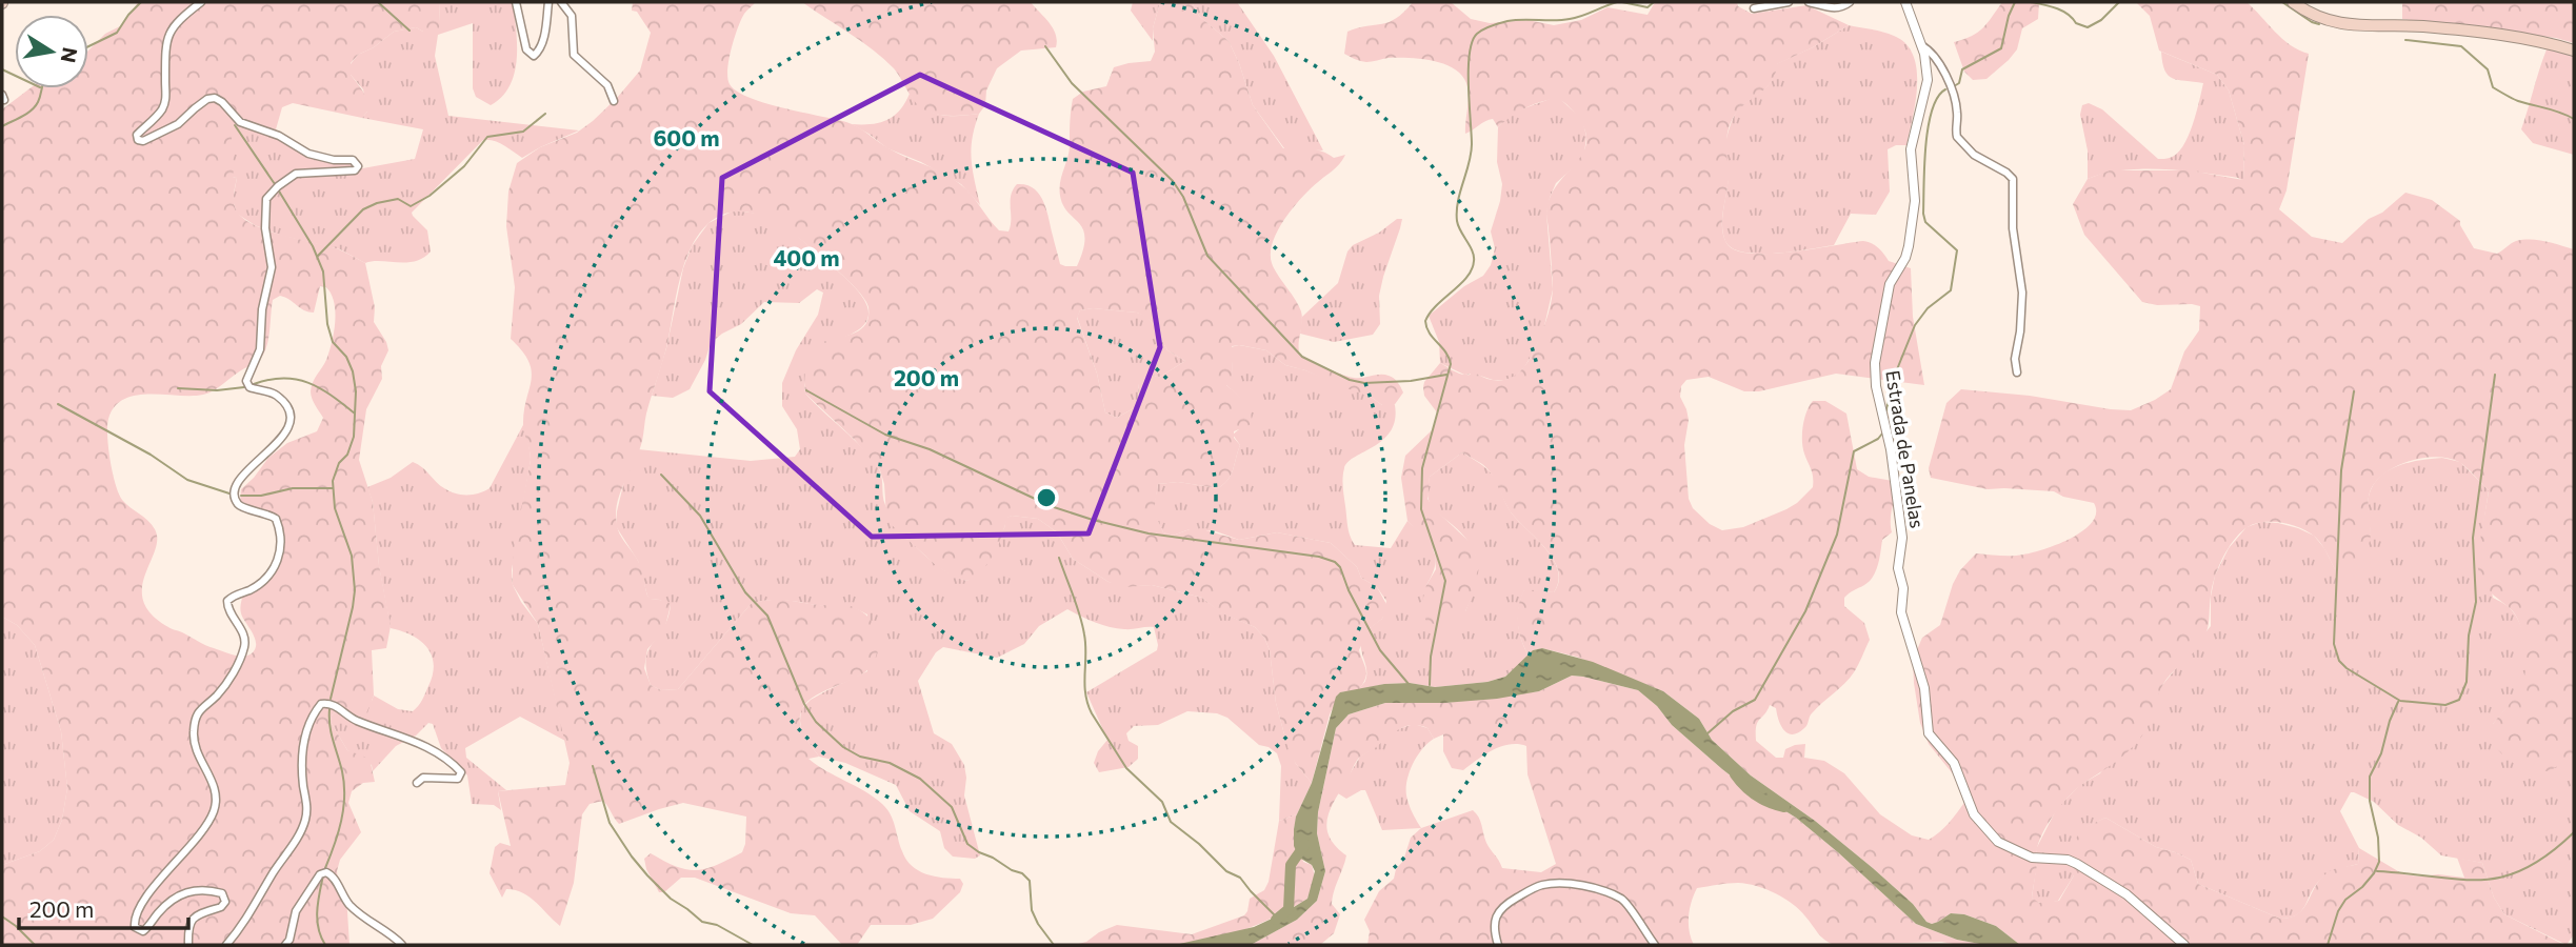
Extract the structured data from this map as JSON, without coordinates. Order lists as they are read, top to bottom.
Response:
{
  "streets": {
    "street": ["Estrada de Panelas"]
  },
  "scale_bar": "200 m",
  "north": "right",
  "rings": ["600 m", "400 m", "200 m"]
}
